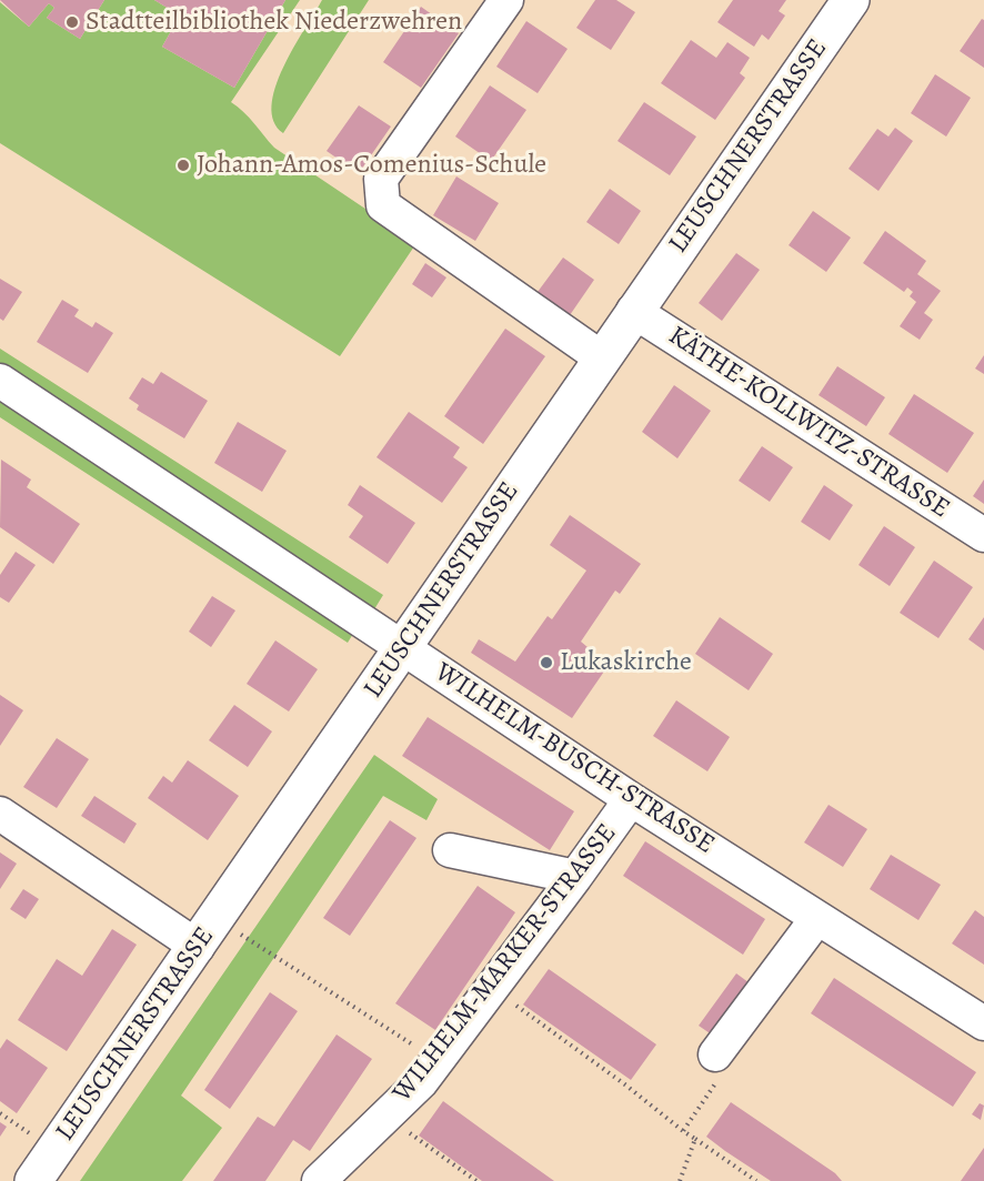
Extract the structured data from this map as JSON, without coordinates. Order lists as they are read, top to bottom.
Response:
{
  "streets": {
    "main road": ["LEUSCHNERSTRASSE"],
    "street": ["KÄTHE-KOLLWITZ-STRASSE", "WILHELM-BUSCH-STRASSE", "WILHELM-MARKER-STRASSE"]
  },
  "crossings": [
    ["LEUSCHNERSTRASSE", "KÄTHE-KOLLWITZ-STRASSE"],
    ["LEUSCHNERSTRASSE", "WILHELM-BUSCH-STRASSE"],
    ["WILHELM-BUSCH-STRASSE", "WILHELM-MARKER-STRASSE"]
  ],
  "places": ["Stadtteilbibliothek Niederzwehren", "Johann-Amos-Comenius-Schule", "Lukaskirche"]
}
